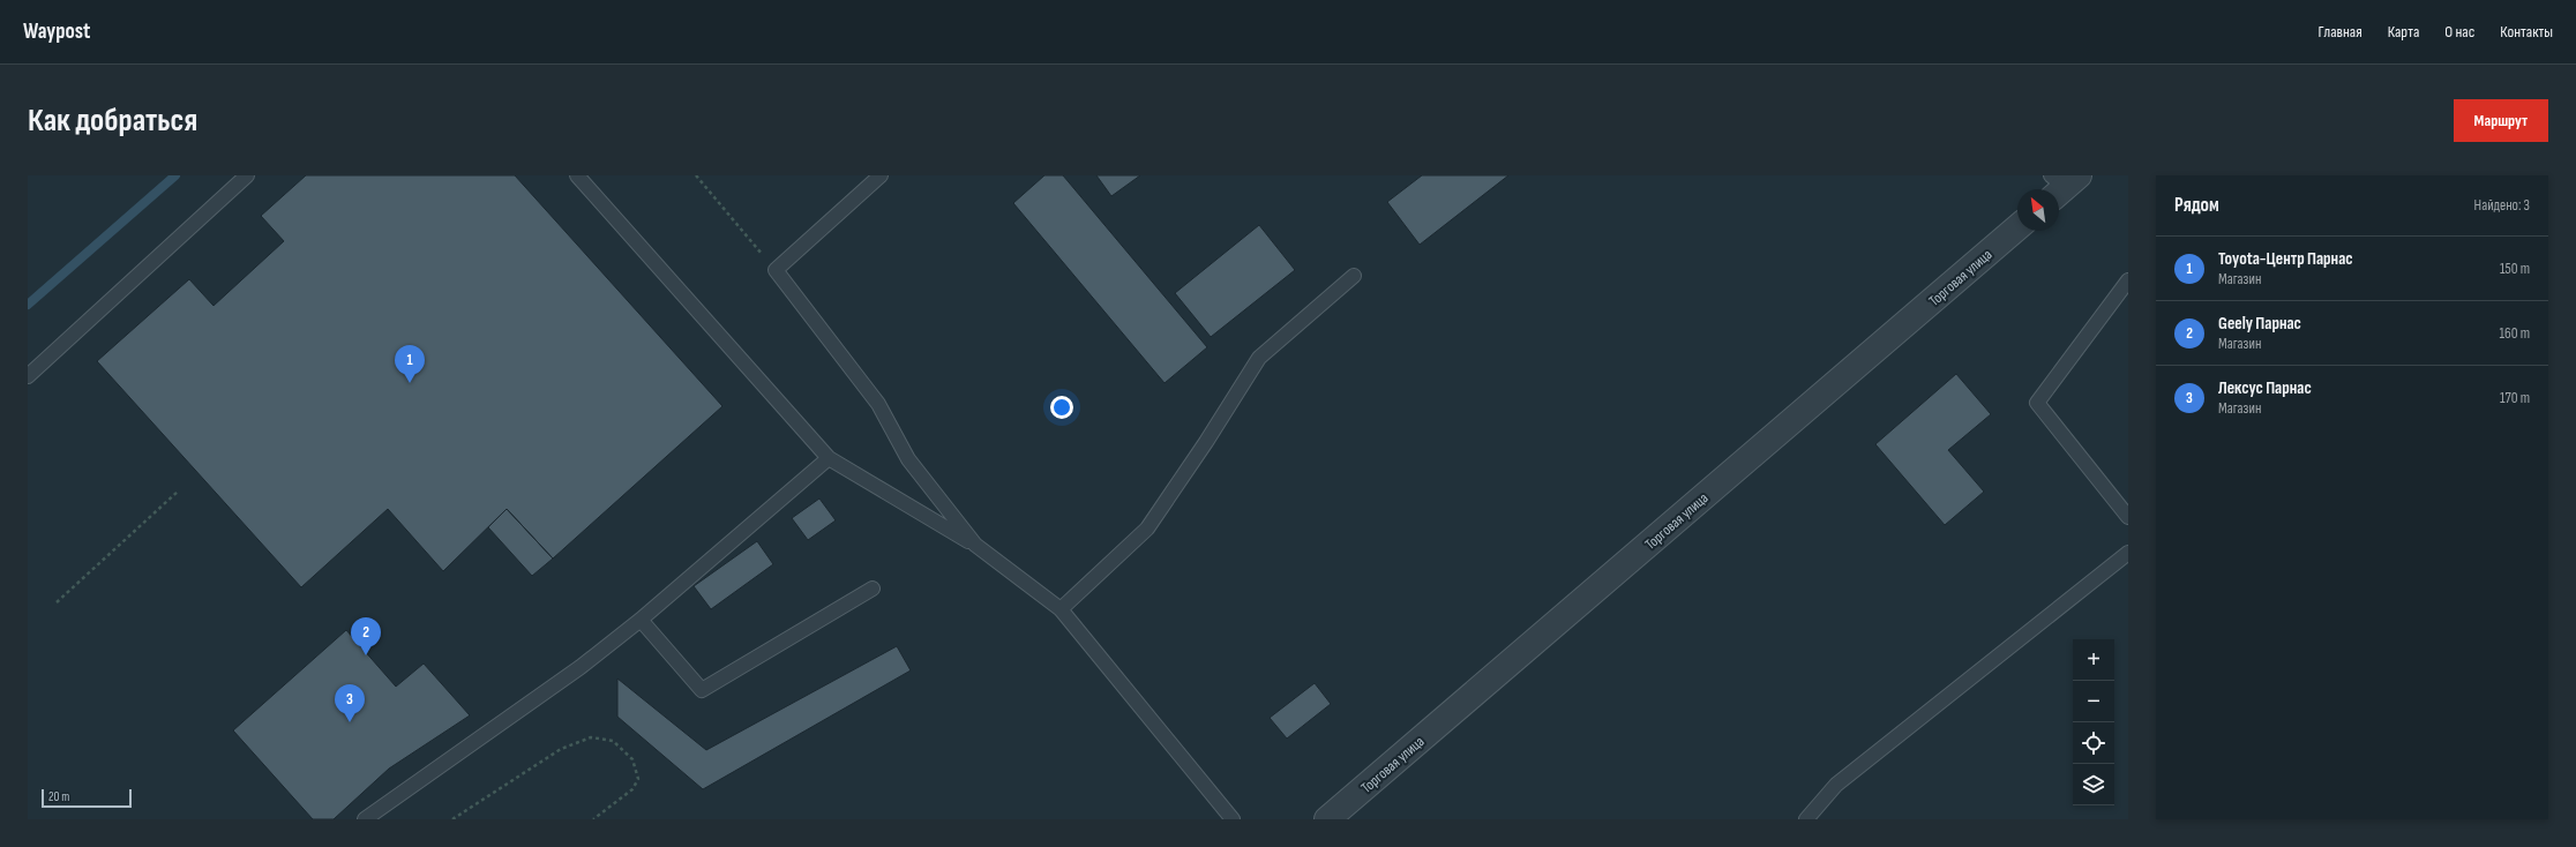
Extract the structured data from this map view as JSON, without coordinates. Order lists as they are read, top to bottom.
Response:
{
  "streets": {
    "street": ["Торговая улица"]
  },
  "scale_bar": "20 m",
  "north": "top left",
  "page": {
    "header": "Waypost",
    "nav": [
      "Главная",
      "Карта",
      "О нас",
      "Контакты"
    ],
    "buttons": "Маршрут",
    "title": "Как добраться",
    "heading": ["Рядом", "Найдено: 3"],
    "list": [
      {
        "mark": "1",
        "name": "Toyota-Центр Парнас",
        "note": "Магазин",
        "value": "150 m"
      },
      {
        "mark": "2",
        "name": "Geely Парнас",
        "note": "Магазин",
        "value": "160 m"
      },
      {
        "mark": "3",
        "name": "Лексус Парнас",
        "note": "Магазин",
        "value": "170 m"
      }
    ],
    "pins": ["1", "2", "3"],
    "map_buttons": ["+", "−"],
    "scale": "20 m"
  }
}
